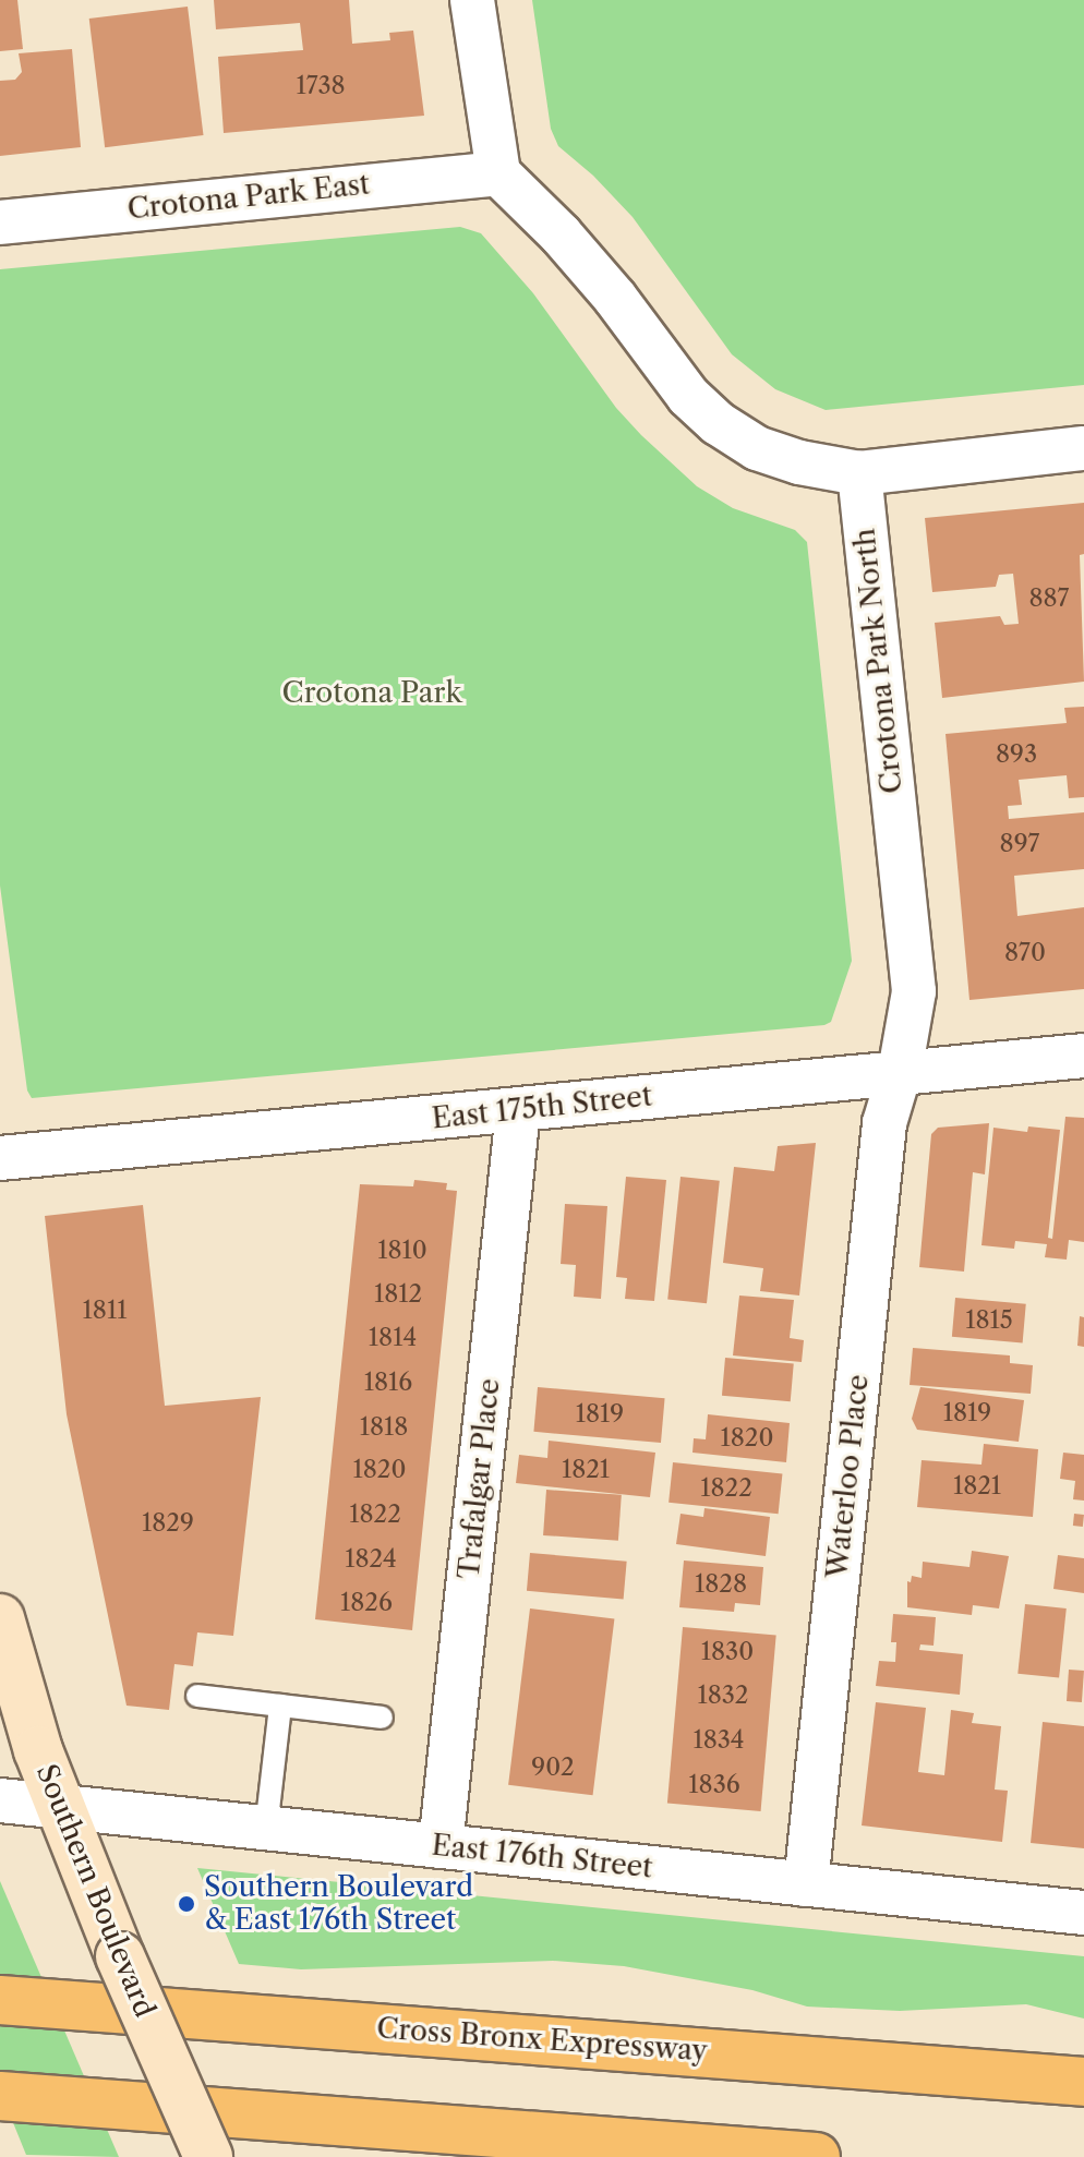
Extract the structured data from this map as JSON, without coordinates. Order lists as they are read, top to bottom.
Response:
{
  "streets": {
    "highway": ["Cross Bronx Expressway"],
    "main road": ["Southern Boulevard"],
    "street": [
      "Crotona Park East",
      "Crotona Park North",
      "East 175th Street",
      "Waterloo Place",
      "Trafalgar Place",
      "East 176th Street"
    ]
  },
  "crossings": [
    ["Crotona Park North", "East 175th Street"],
    ["Crotona Park North", "Waterloo Place"],
    ["East 175th Street", "Waterloo Place"],
    ["East 175th Street", "Trafalgar Place"],
    ["Waterloo Place", "East 176th Street"],
    ["Trafalgar Place", "East 176th Street"],
    ["East 176th Street", "Southern Boulevard"]
  ],
  "parks": ["Crotona Park"],
  "places": ["Southern Boulevard & East 176th Street"],
  "house_numbers": [
    "1738",
    "887",
    "893",
    "897",
    "870",
    "1810",
    "1812",
    "1811",
    "1815",
    "1814",
    "1816",
    "1819",
    "1819",
    "1818",
    "1820",
    "1820",
    "1821",
    "1821",
    "1822",
    "1822",
    "1829",
    "1824",
    "1828",
    "1826",
    "1830",
    "1832",
    "1834",
    "902",
    "1836"
  ]
}
